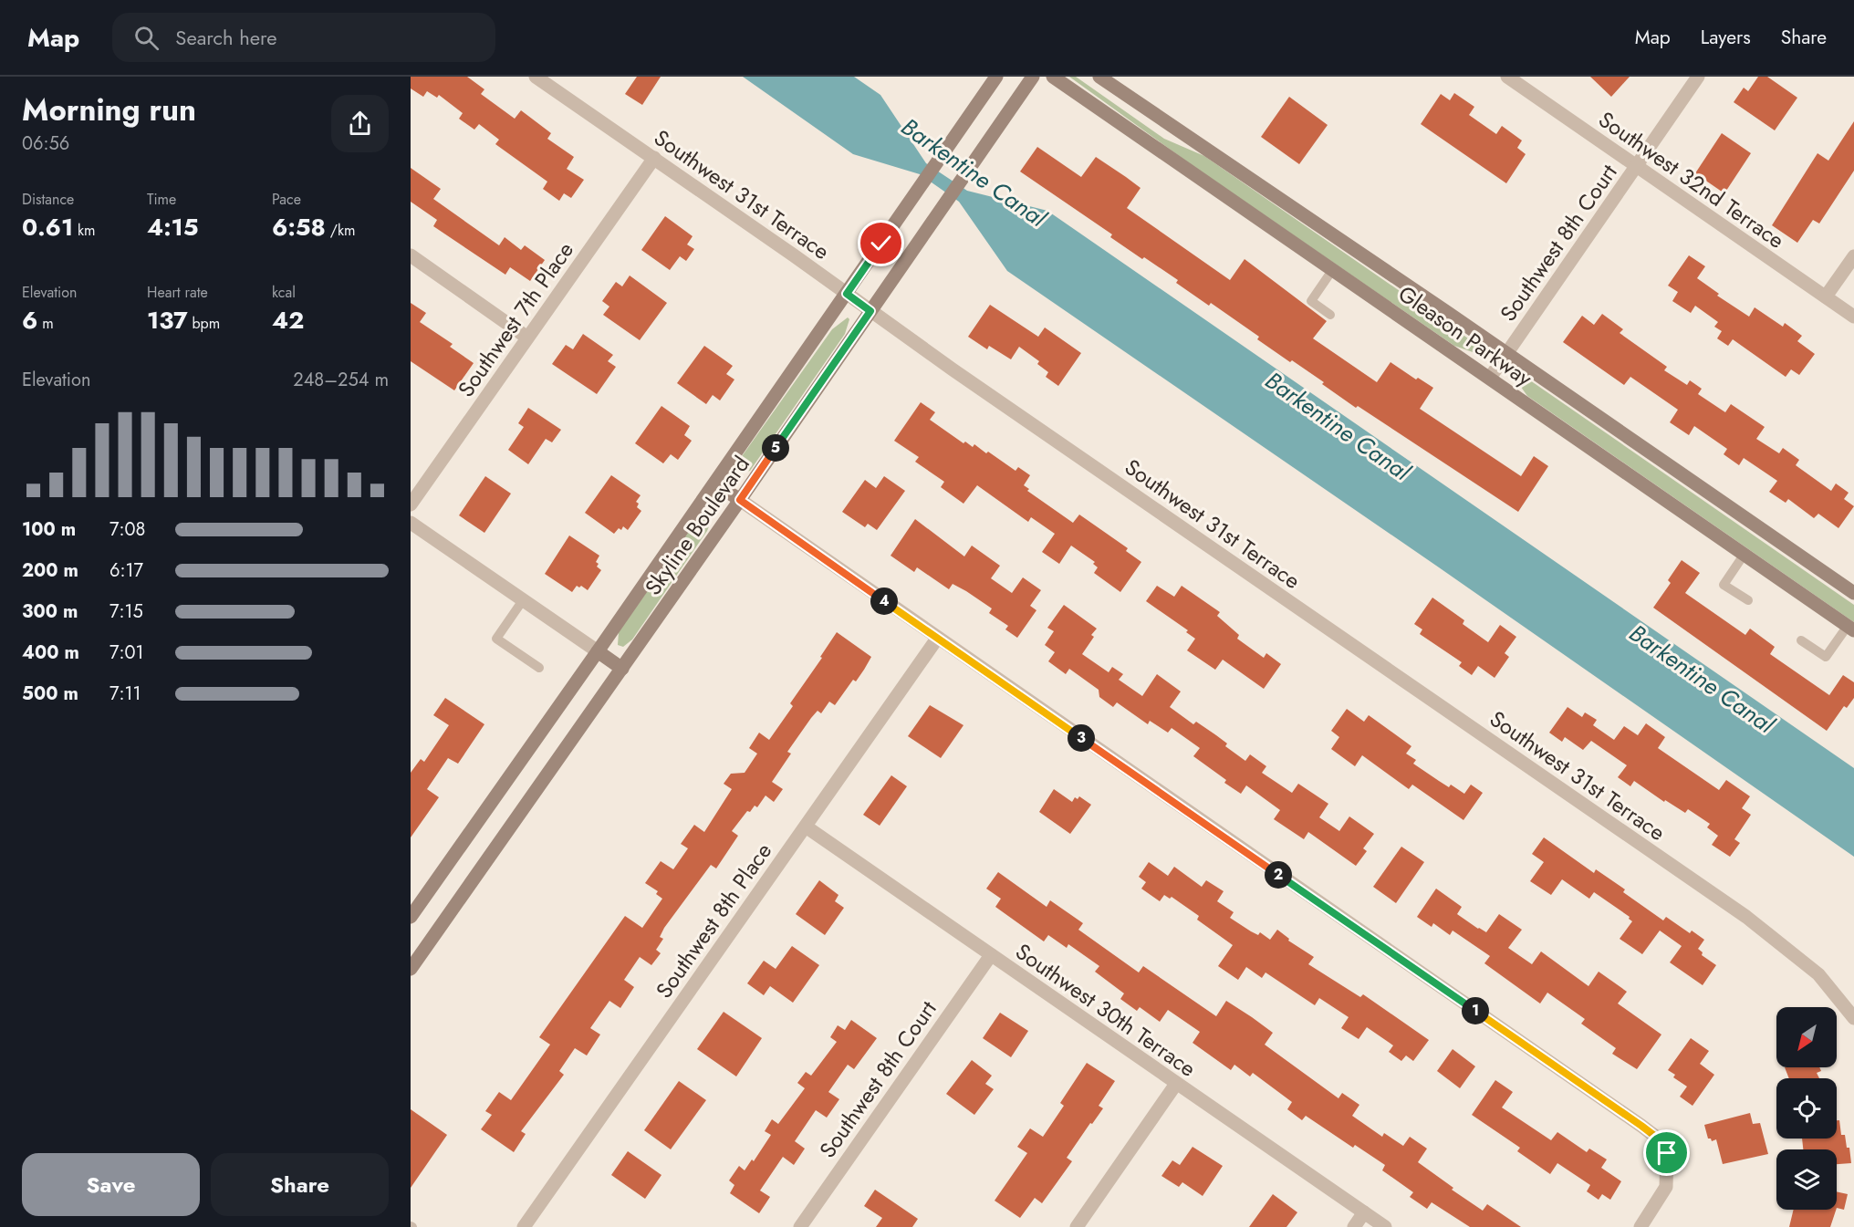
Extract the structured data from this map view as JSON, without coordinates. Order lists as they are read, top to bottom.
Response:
{
  "streets": {
    "street": [
      "Southwest 32nd Terrace",
      "Southwest 31st Terrace",
      "Southwest 8th Court",
      "Southwest 7th Place",
      "Gleason Parkway",
      "Skyline Boulevard",
      "Southwest 8th Place",
      "Southwest 30th Terrace"
    ]
  },
  "crossings": [
    ["Southwest 32nd Terrace", "Southwest 8th Court"],
    ["Southwest 31st Terrace", "Southwest 7th Place"],
    ["Southwest 31st Terrace", "Skyline Boulevard"],
    ["Southwest 8th Court", "Gleason Parkway"],
    ["Southwest 8th Court", "Southwest 30th Terrace"],
    ["Southwest 8th Place", "Southwest 30th Terrace"]
  ],
  "water": ["Barkentine Canal"],
  "north": "bottom left",
  "page": {
    "header": "Map",
    "search": "Search here",
    "nav": ["Map", "Layers", "Share"],
    "heading": ["Morning run", "06:56"],
    "stats": [
      ["Distance", "0.61 km"],
      ["Time", "4:15"],
      ["Pace", "6:58 /km"],
      ["Elevation", "6 m"],
      ["Heart rate", "137 bpm"],
      ["kcal", "42"]
    ],
    "chart": ["Elevation", "248–254 m"],
    "pins": [
      "5",
      "4",
      "3",
      "2",
      "1"
    ],
    "list": [
      {
        "name": "100 m",
        "note": "7:08"
      },
      {
        "name": "200 m",
        "note": "6:17"
      },
      {
        "name": "300 m",
        "note": "7:15"
      },
      {
        "name": "400 m",
        "note": "7:01"
      },
      {
        "name": "500 m",
        "note": "7:11"
      }
    ],
    "buttons": ["Save", "Share"]
  }
}
